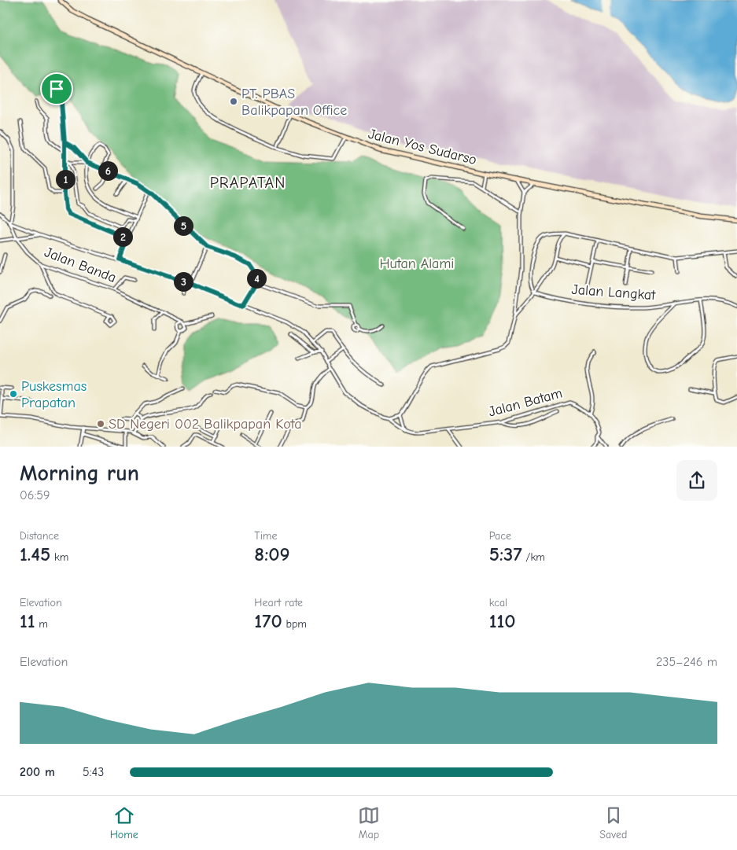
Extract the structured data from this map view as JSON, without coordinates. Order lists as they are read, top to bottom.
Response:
{
  "streets": {
    "main road": ["Jalan Yos Sudarso"],
    "street": ["Jalan Banda", "Jalan Langkat", "Jalan Batam"]
  },
  "districts": ["PRAPATAN"],
  "parks": ["Hutan Alami"],
  "places": ["PT. PBAS Balikpapan Office", "Puskesmas Prapatan", "SD Negeri 002 Balikpapan Kota"],
  "page": {
    "pins": [
      "6",
      "1",
      "5",
      "2",
      "4",
      "3"
    ],
    "heading": ["Morning run", "06:59"],
    "stats": [
      ["Distance", "1.45 km"],
      ["Time", "8:09"],
      ["Pace", "5:37 /km"],
      ["Elevation", "11 m"],
      ["Heart rate", "170 bpm"],
      ["kcal", "110"]
    ],
    "chart": ["Elevation", "235–246 m"],
    "list": [
      {
        "name": "200 m",
        "note": "5:43"
      }
    ],
    "tabs": ["Home", "Map", "Saved"]
  }
}
